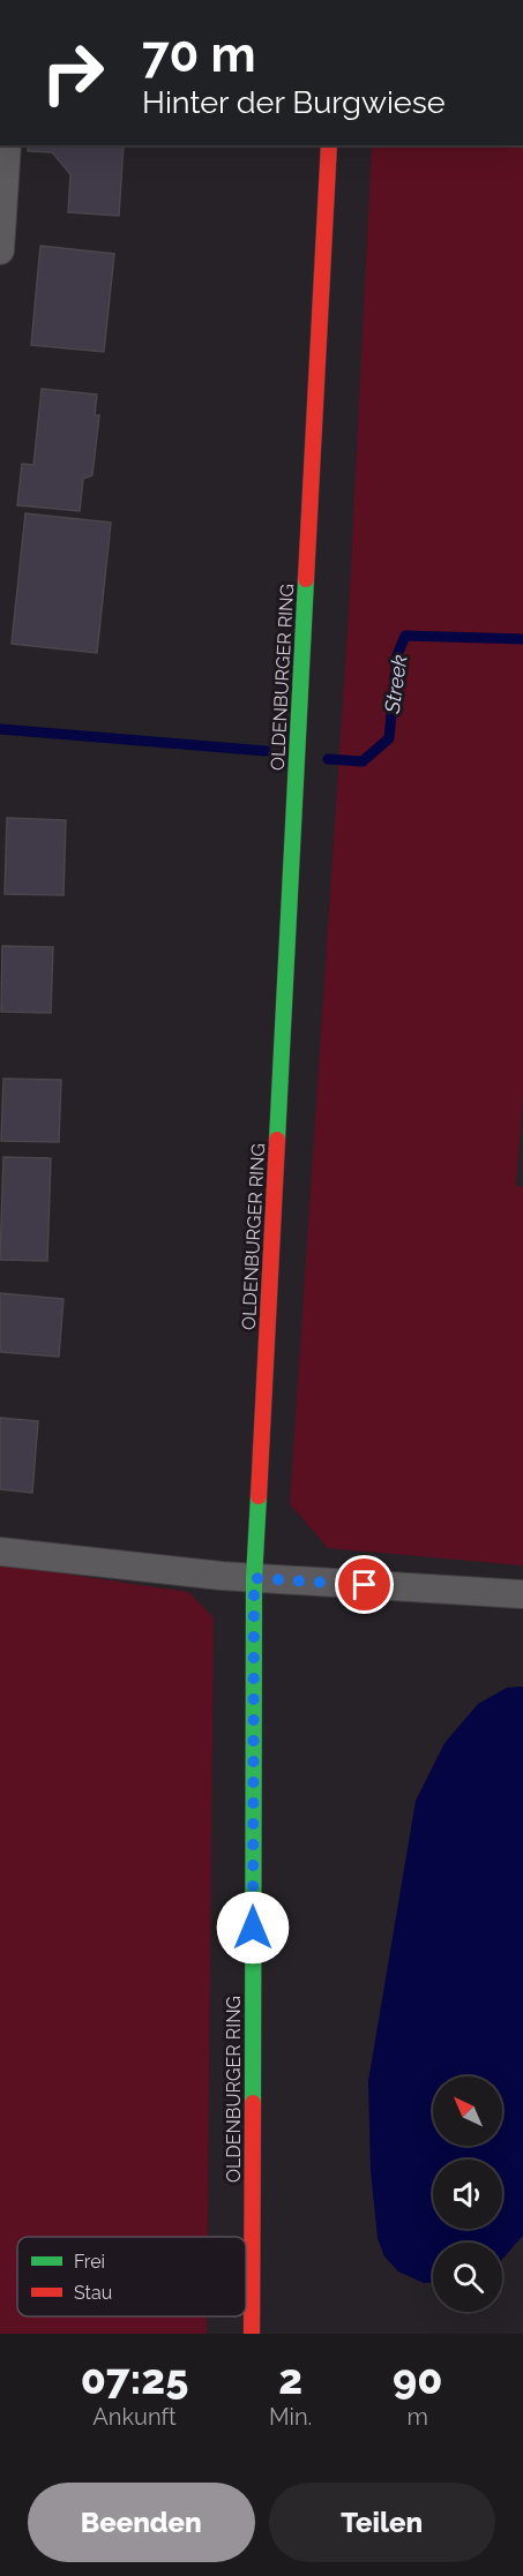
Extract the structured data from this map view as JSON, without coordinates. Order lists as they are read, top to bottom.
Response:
{
  "streets": {
    "main road": ["OLDENBURGER RING"]
  },
  "water": ["Streek"],
  "legend": ["Frei", "Stau"],
  "north": "top left",
  "page": {
    "turn": ["70 m", "Hinter der Burgwiese"],
    "eta": [
      "07:25",
      "Ankunft",
      "2",
      "Min.",
      "90",
      "m"
    ],
    "buttons": ["Beenden", "Teilen"]
  }
}
